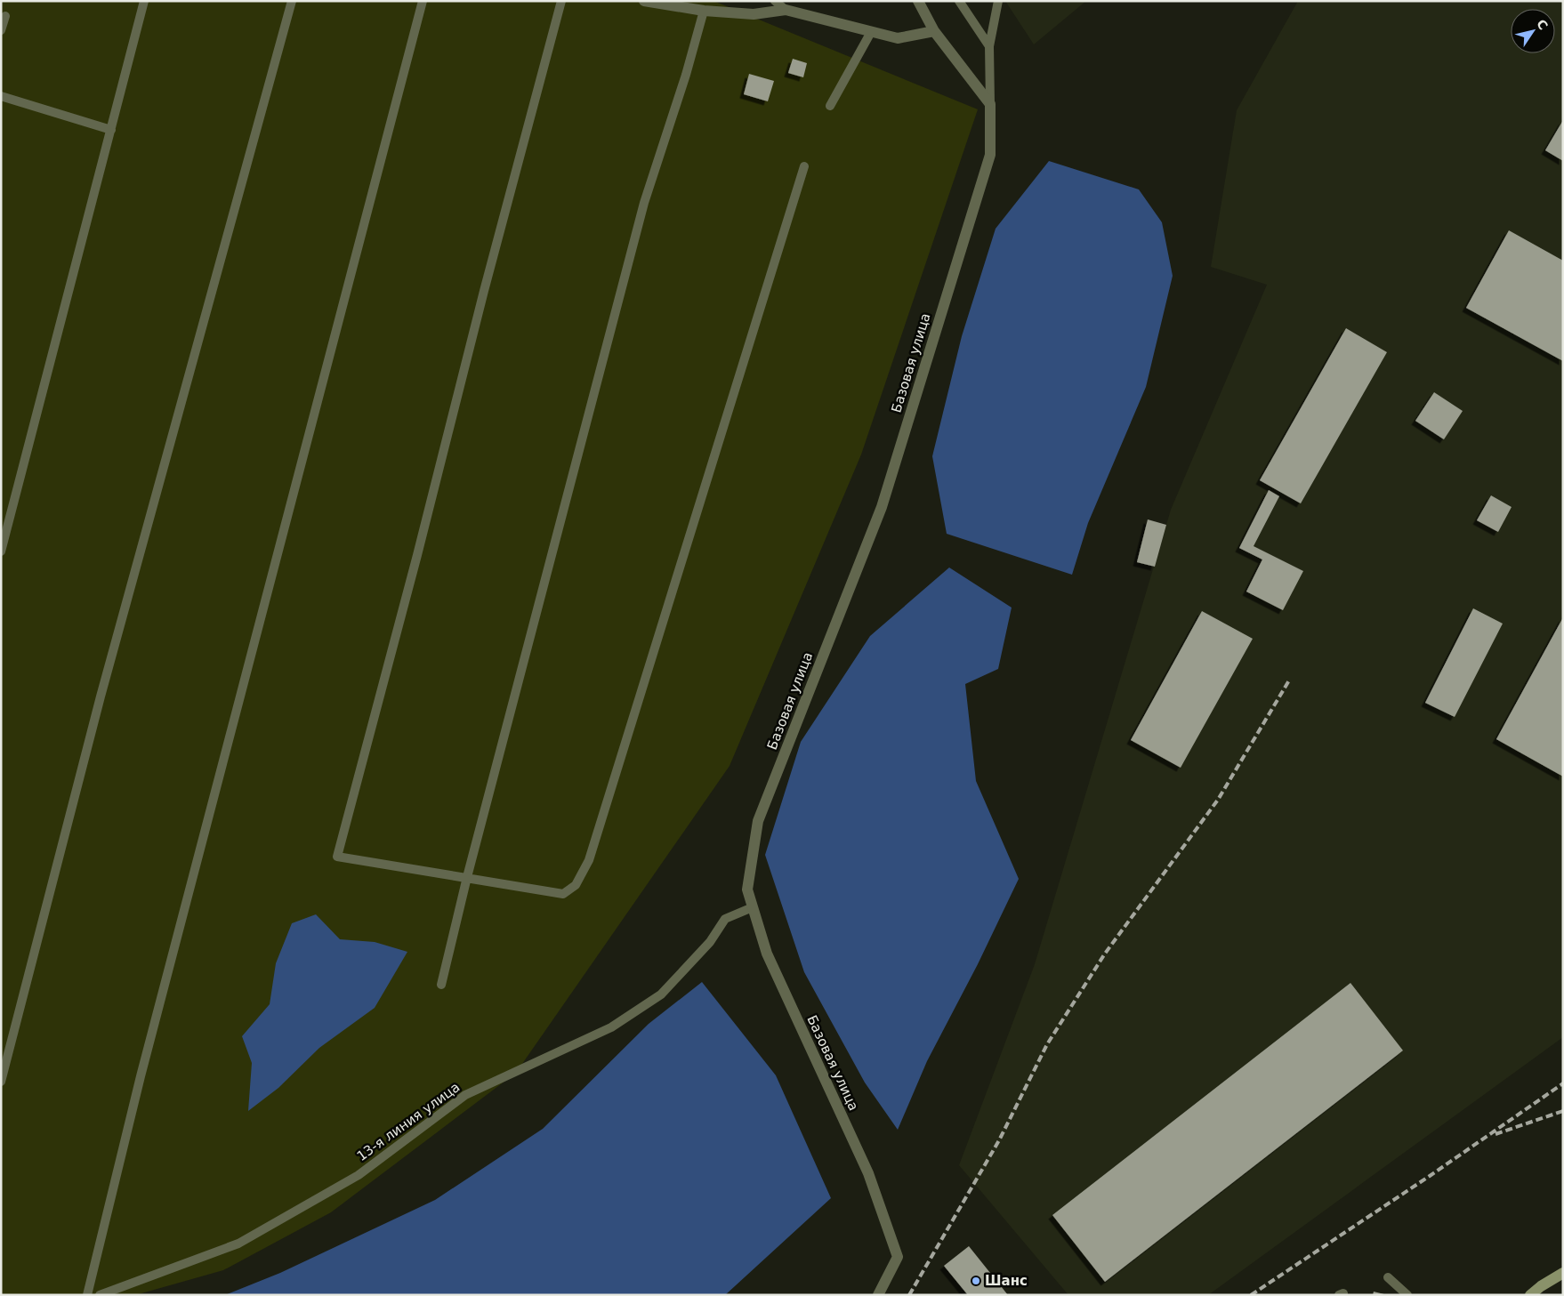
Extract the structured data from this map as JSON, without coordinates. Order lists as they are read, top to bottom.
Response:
{
  "streets": {
    "street": ["Базовая улица"],
    "lane": ["13-я линия улица"]
  },
  "crossings": [
    ["Базовая улица", "13-я линия улица"]
  ],
  "places": ["Шанс"],
  "north": "top right"
}
